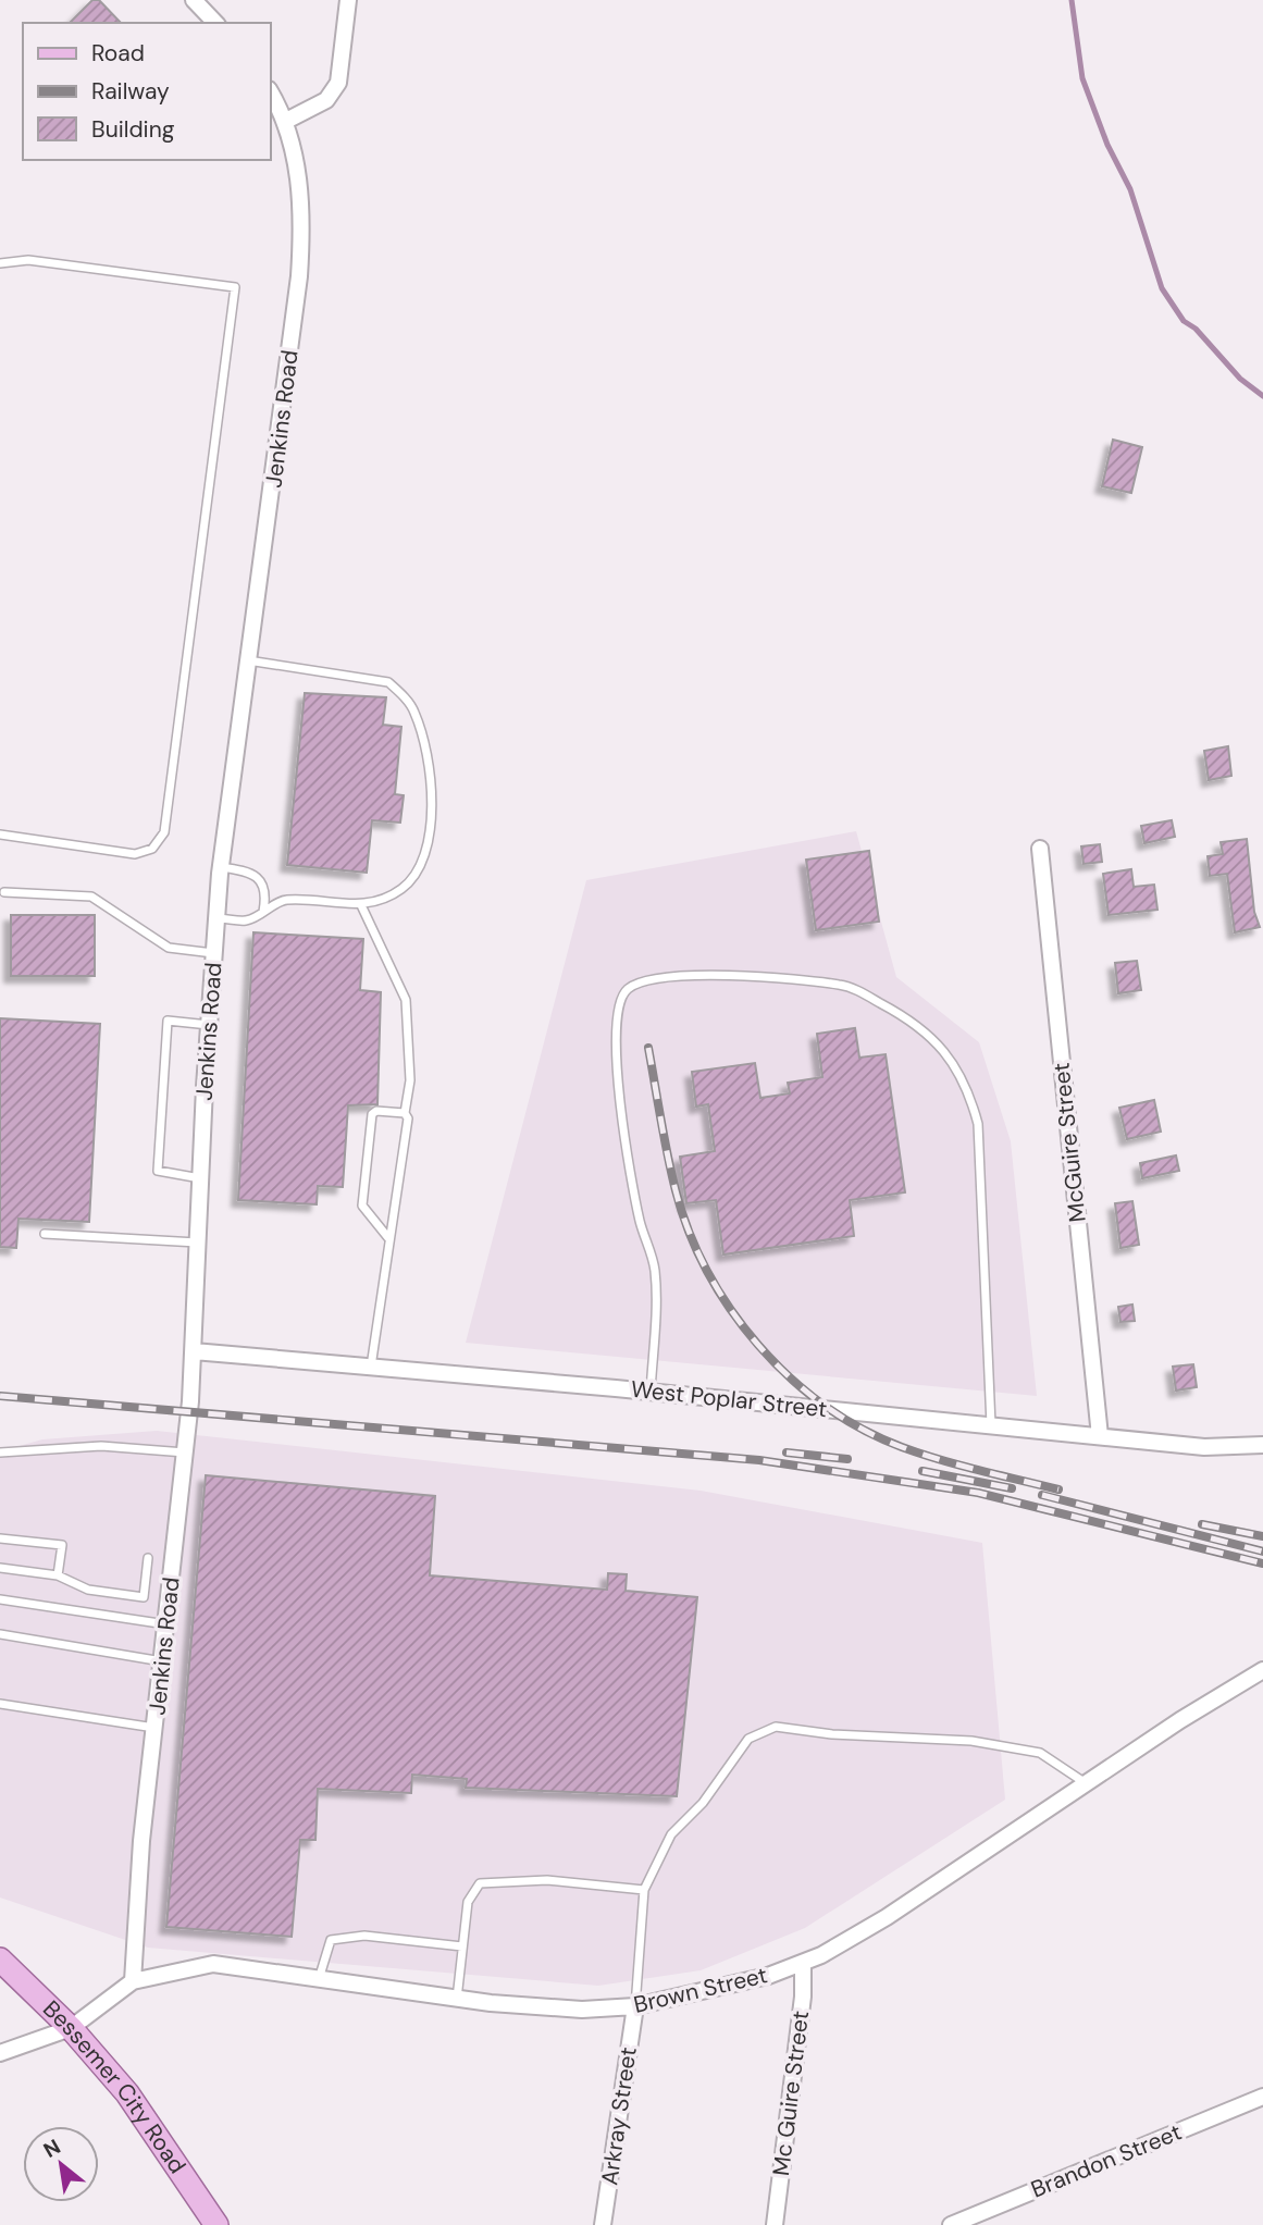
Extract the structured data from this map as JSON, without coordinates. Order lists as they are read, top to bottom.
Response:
{
  "streets": {
    "main road": ["Bessemer City Road"],
    "street": [
      "Jenkins Road",
      "McGuire Street",
      "West Poplar Street",
      "Brown Street",
      "Mc Guire Street",
      "Arkray Street",
      "Brandon Street"
    ]
  },
  "crossings": [
    ["Jenkins Road", "West Poplar Street"],
    ["Jenkins Road", "Brown Street"],
    ["McGuire Street", "West Poplar Street"],
    ["Brown Street", "Bessemer City Road"],
    ["Brown Street", "Mc Guire Street"],
    ["Brown Street", "Arkray Street"]
  ],
  "legend": ["Road", "Railway", "Building"],
  "north": "top left"
}
